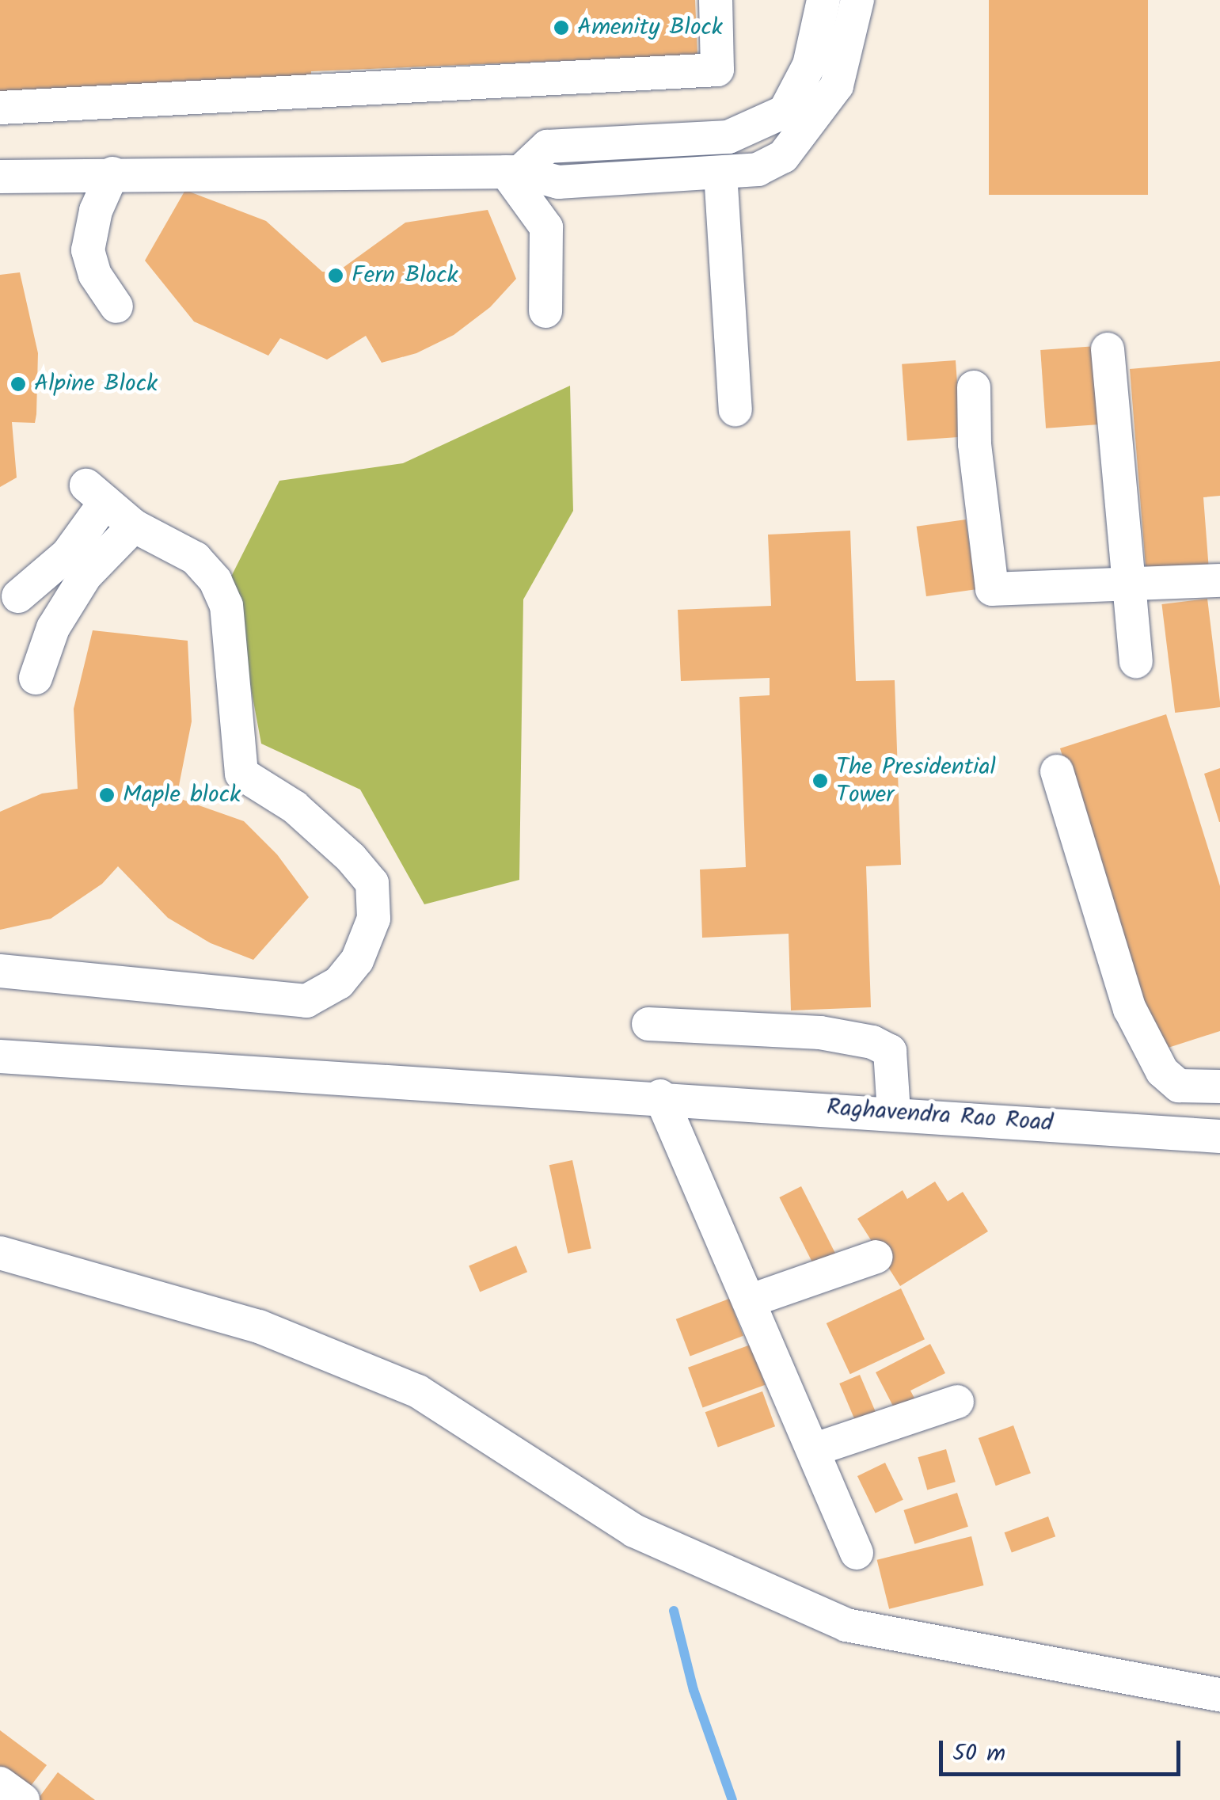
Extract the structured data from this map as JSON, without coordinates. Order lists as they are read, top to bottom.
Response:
{
  "streets": {
    "street": ["Raghavendra Rao Road"]
  },
  "places": [
    "Amenity Block",
    "Fern Block",
    "Alpine Block",
    "The Presidential Tower",
    "Maple block"
  ],
  "scale_bar": "50 m"
}
